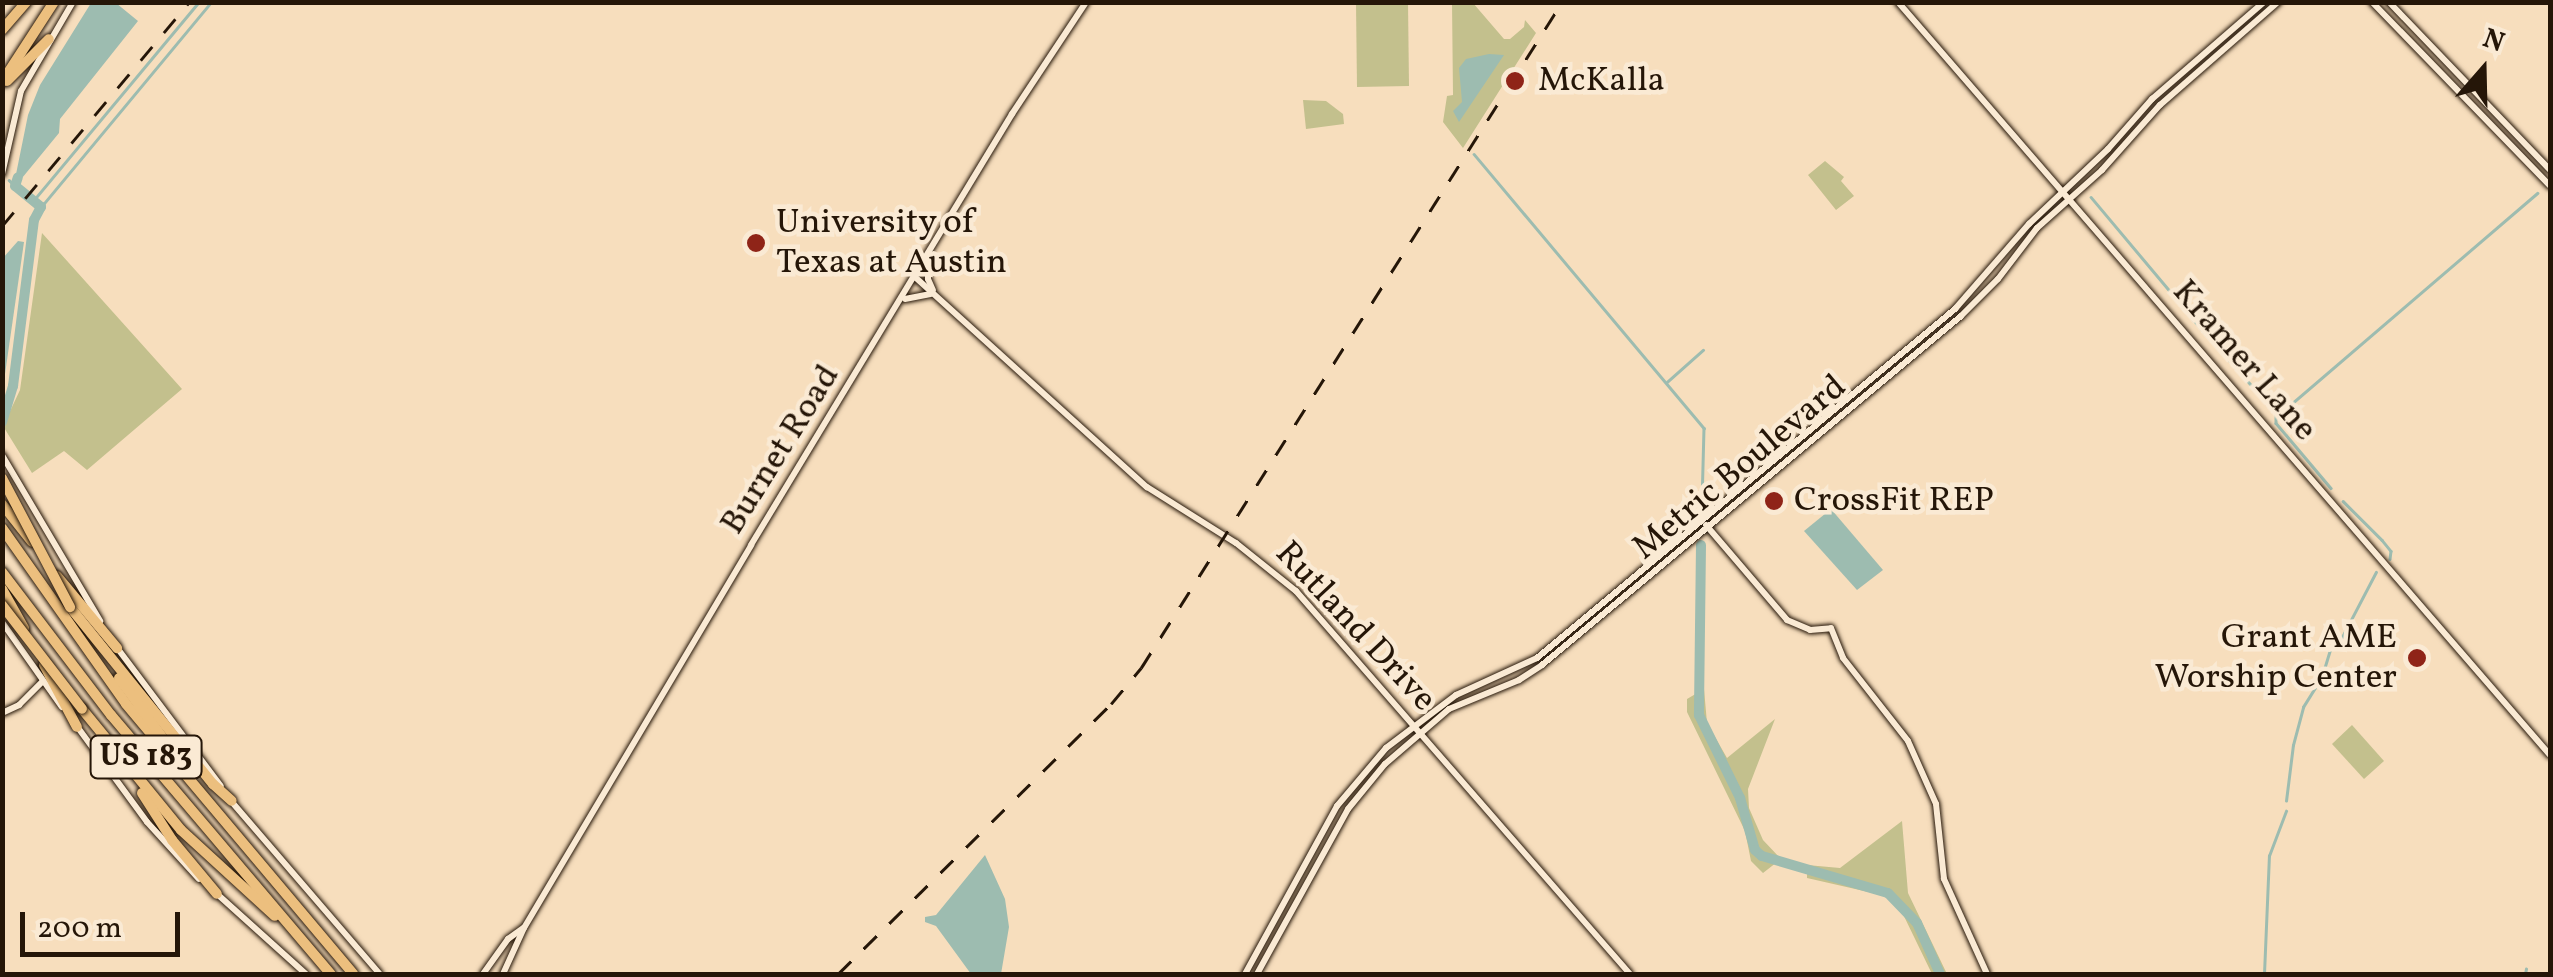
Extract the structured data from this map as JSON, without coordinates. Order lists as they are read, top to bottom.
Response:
{
  "streets": {
    "highway": ["US 183"],
    "main road": [
      "Kramer Lane",
      "Burnet Road",
      "Metric Boulevard",
      "Rutland Drive"
    ]
  },
  "crossings": [
    ["Kramer Lane", "Metric Boulevard"],
    ["Burnet Road", "Rutland Drive"],
    ["Metric Boulevard", "Rutland Drive"]
  ],
  "places": [
    "McKalla",
    "University of Texas at Austin",
    "CrossFit REP",
    "Grant AME Worship Center"
  ],
  "scale_bar": "200 m",
  "north": "top"
}
